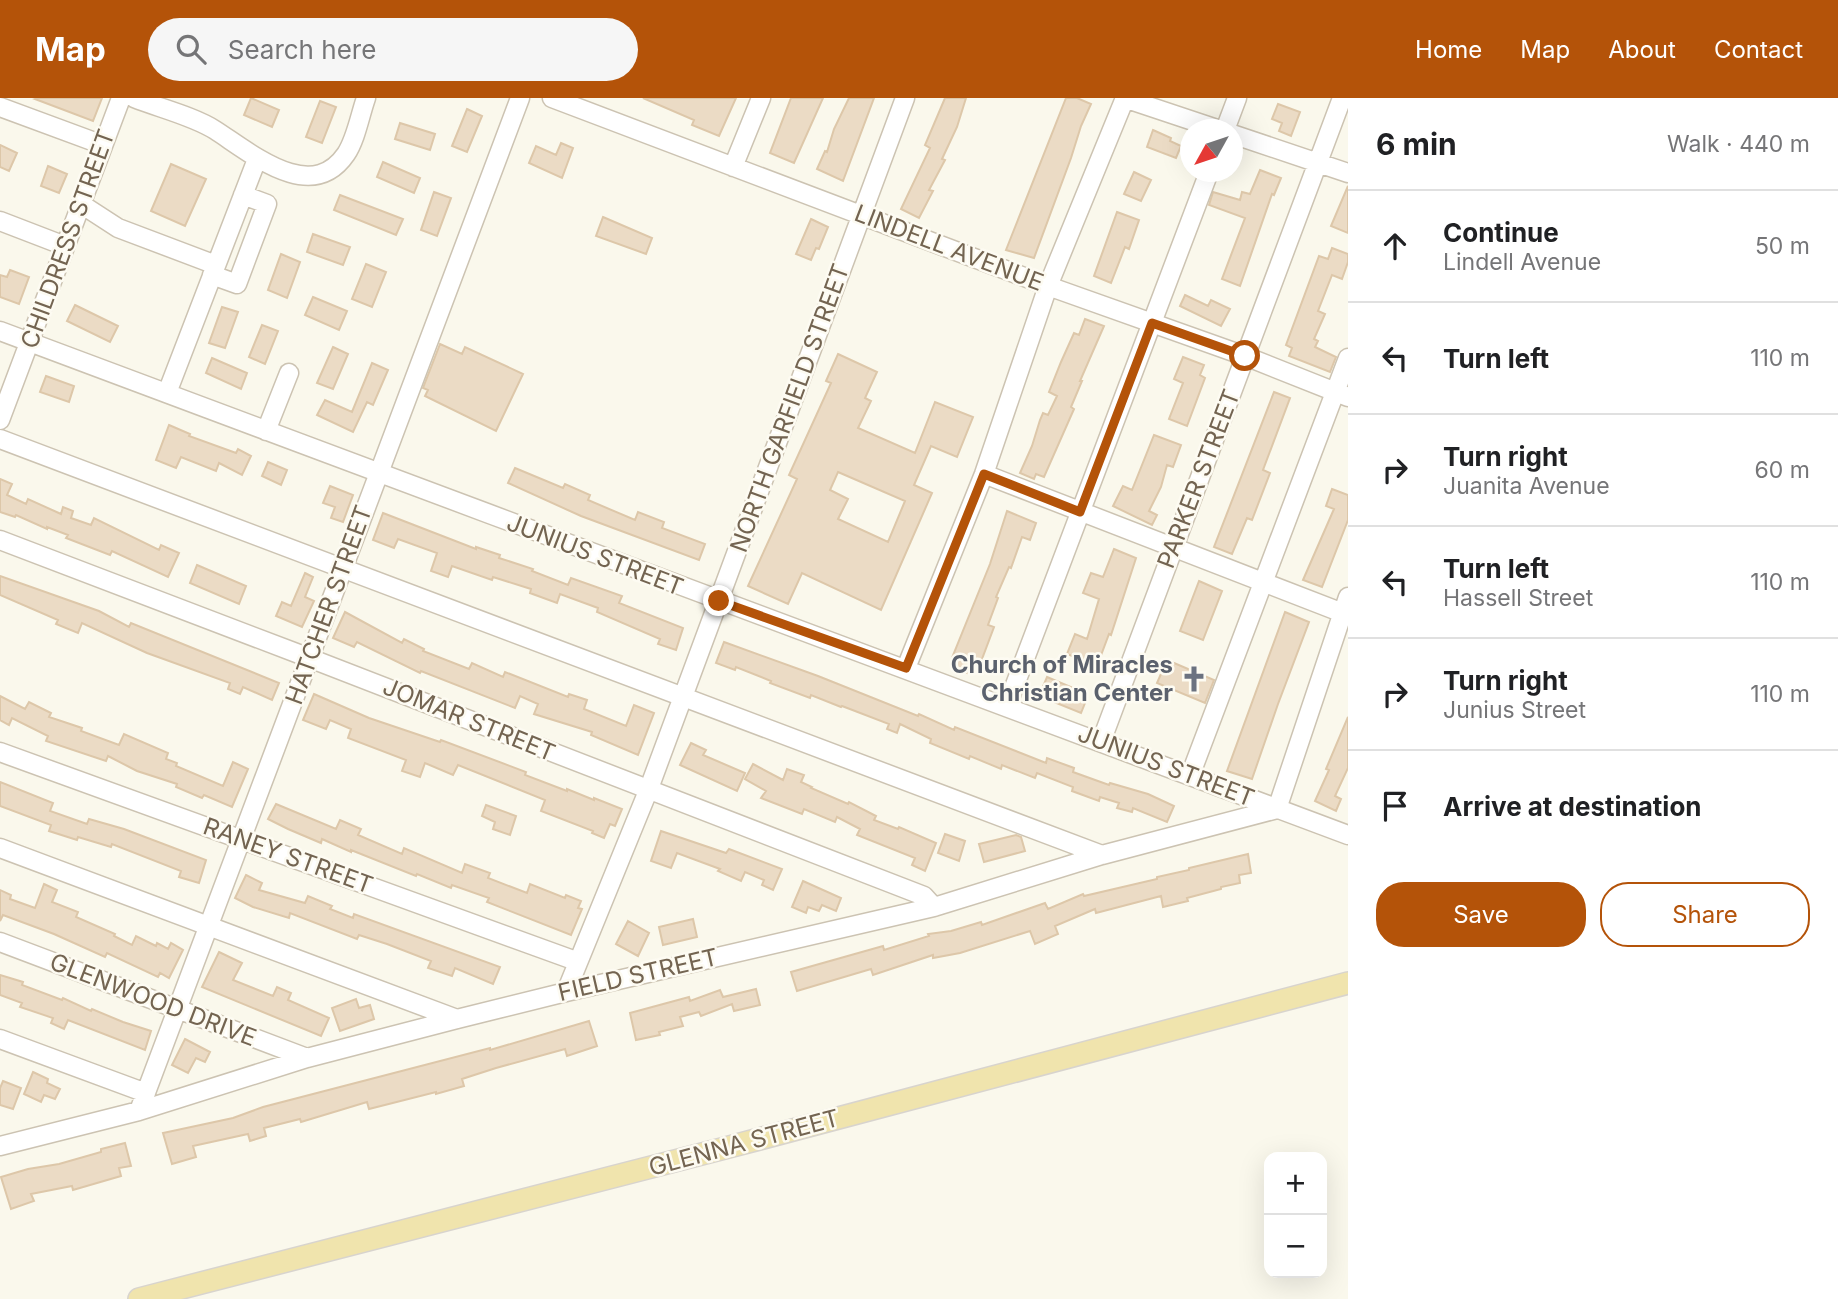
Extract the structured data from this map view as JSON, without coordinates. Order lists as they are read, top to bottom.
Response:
{
  "streets": {
    "main road": ["GLENNA STREET"],
    "street": [
      "CHILDRESS STREET",
      "LINDELL AVENUE",
      "NORTH GARFIELD STREET",
      "PARKER STREET",
      "JUNIUS STREET",
      "HATCHER STREET",
      "JOMAR STREET",
      "RANEY STREET",
      "FIELD STREET",
      "GLENWOOD DRIVE"
    ]
  },
  "crossings": [
    ["CHILDRESS STREET", "JUNIUS STREET"],
    ["LINDELL AVENUE", "NORTH GARFIELD STREET"],
    ["LINDELL AVENUE", "PARKER STREET"],
    ["NORTH GARFIELD STREET", "JUNIUS STREET"],
    ["NORTH GARFIELD STREET", "JOMAR STREET"],
    ["NORTH GARFIELD STREET", "RANEY STREET"],
    ["NORTH GARFIELD STREET", "FIELD STREET"],
    ["PARKER STREET", "JUNIUS STREET"],
    ["JUNIUS STREET", "HATCHER STREET"],
    ["JUNIUS STREET", "FIELD STREET"],
    ["HATCHER STREET", "JOMAR STREET"],
    ["HATCHER STREET", "RANEY STREET"],
    ["HATCHER STREET", "FIELD STREET"],
    ["HATCHER STREET", "GLENWOOD DRIVE"],
    ["JOMAR STREET", "FIELD STREET"],
    ["FIELD STREET", "GLENWOOD DRIVE"]
  ],
  "places": {
    "church": ["Church of Miracles Christian Center"]
  },
  "north": "bottom left",
  "page": {
    "header": "Map",
    "search": "Search here",
    "nav": [
      "Home",
      "Map",
      "About",
      "Contact"
    ],
    "heading": ["6 min", "Walk · 440 m"],
    "list": [
      ["Continue", "Lindell Avenue", "50 m"],
      ["Turn left", "110 m"],
      ["Turn right", "Juanita Avenue", "60 m"],
      ["Turn left", "Hassell Street", "110 m"],
      ["Turn right", "Junius Street", "110 m"],
      "Arrive at destination"
    ],
    "buttons": ["Save", "Share"],
    "map_buttons": ["+", "−"]
  }
}
